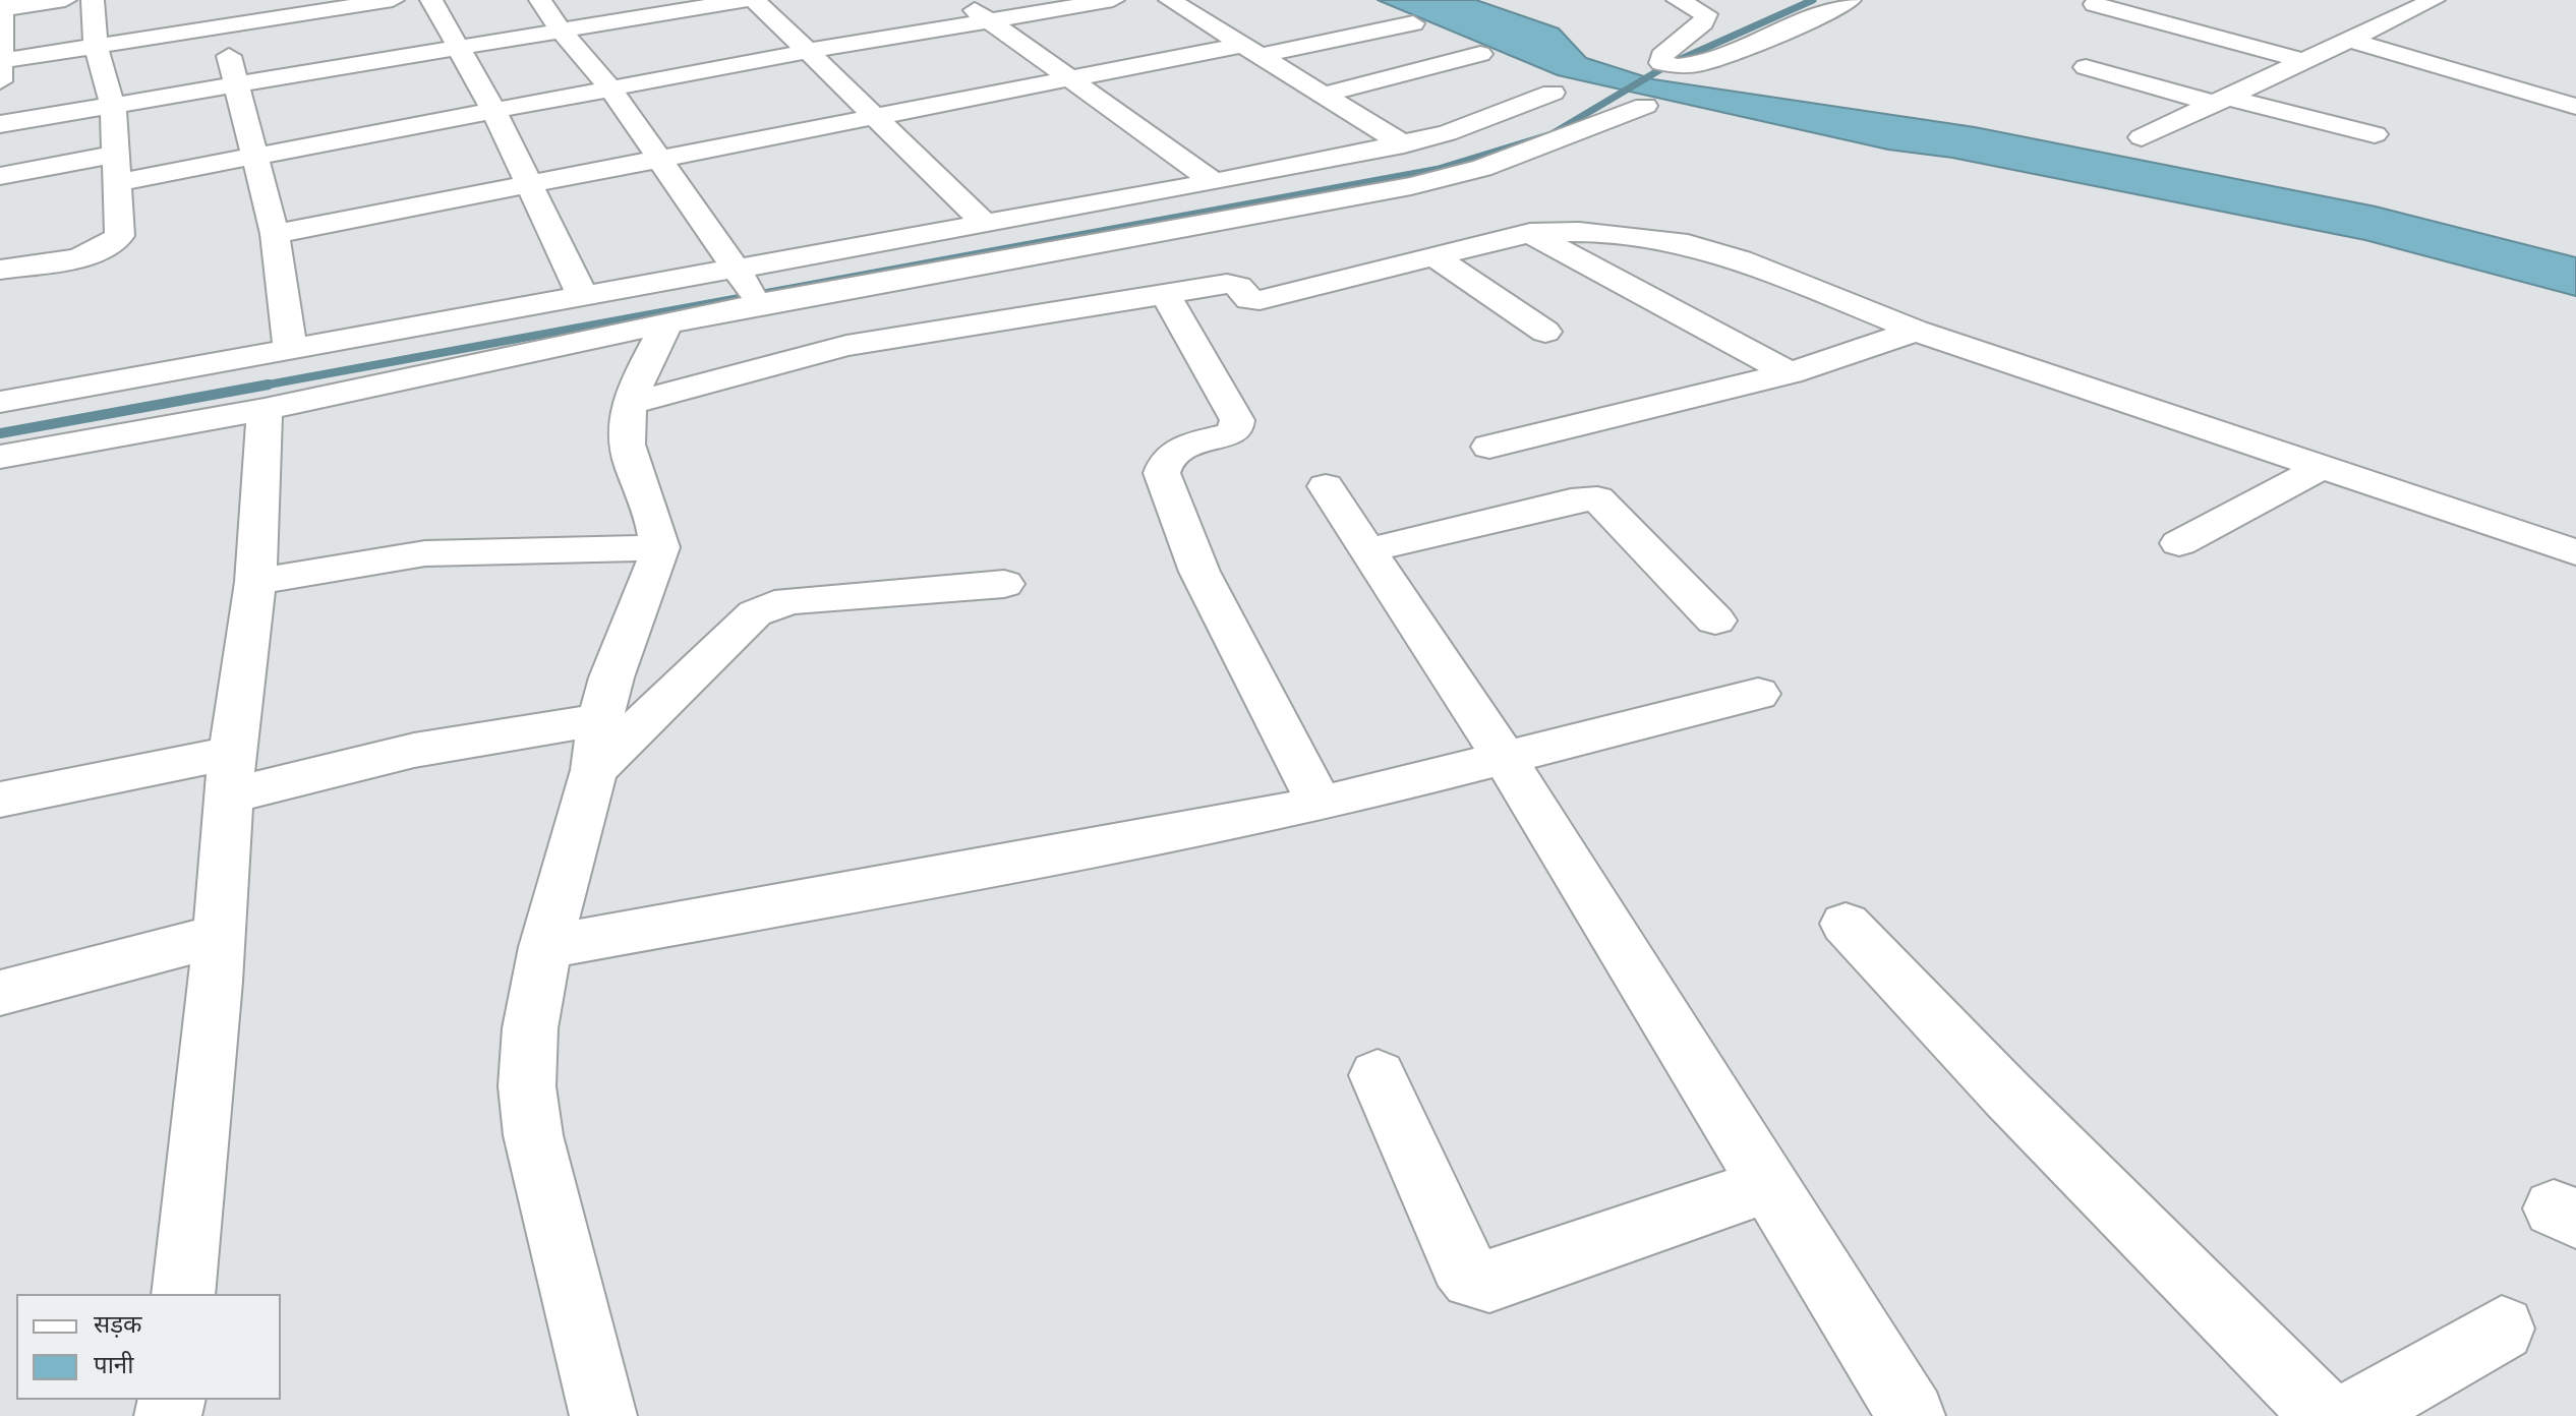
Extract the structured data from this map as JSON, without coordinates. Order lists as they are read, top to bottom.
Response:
{
  "legend": ["सड़क", "पानी"]
}
